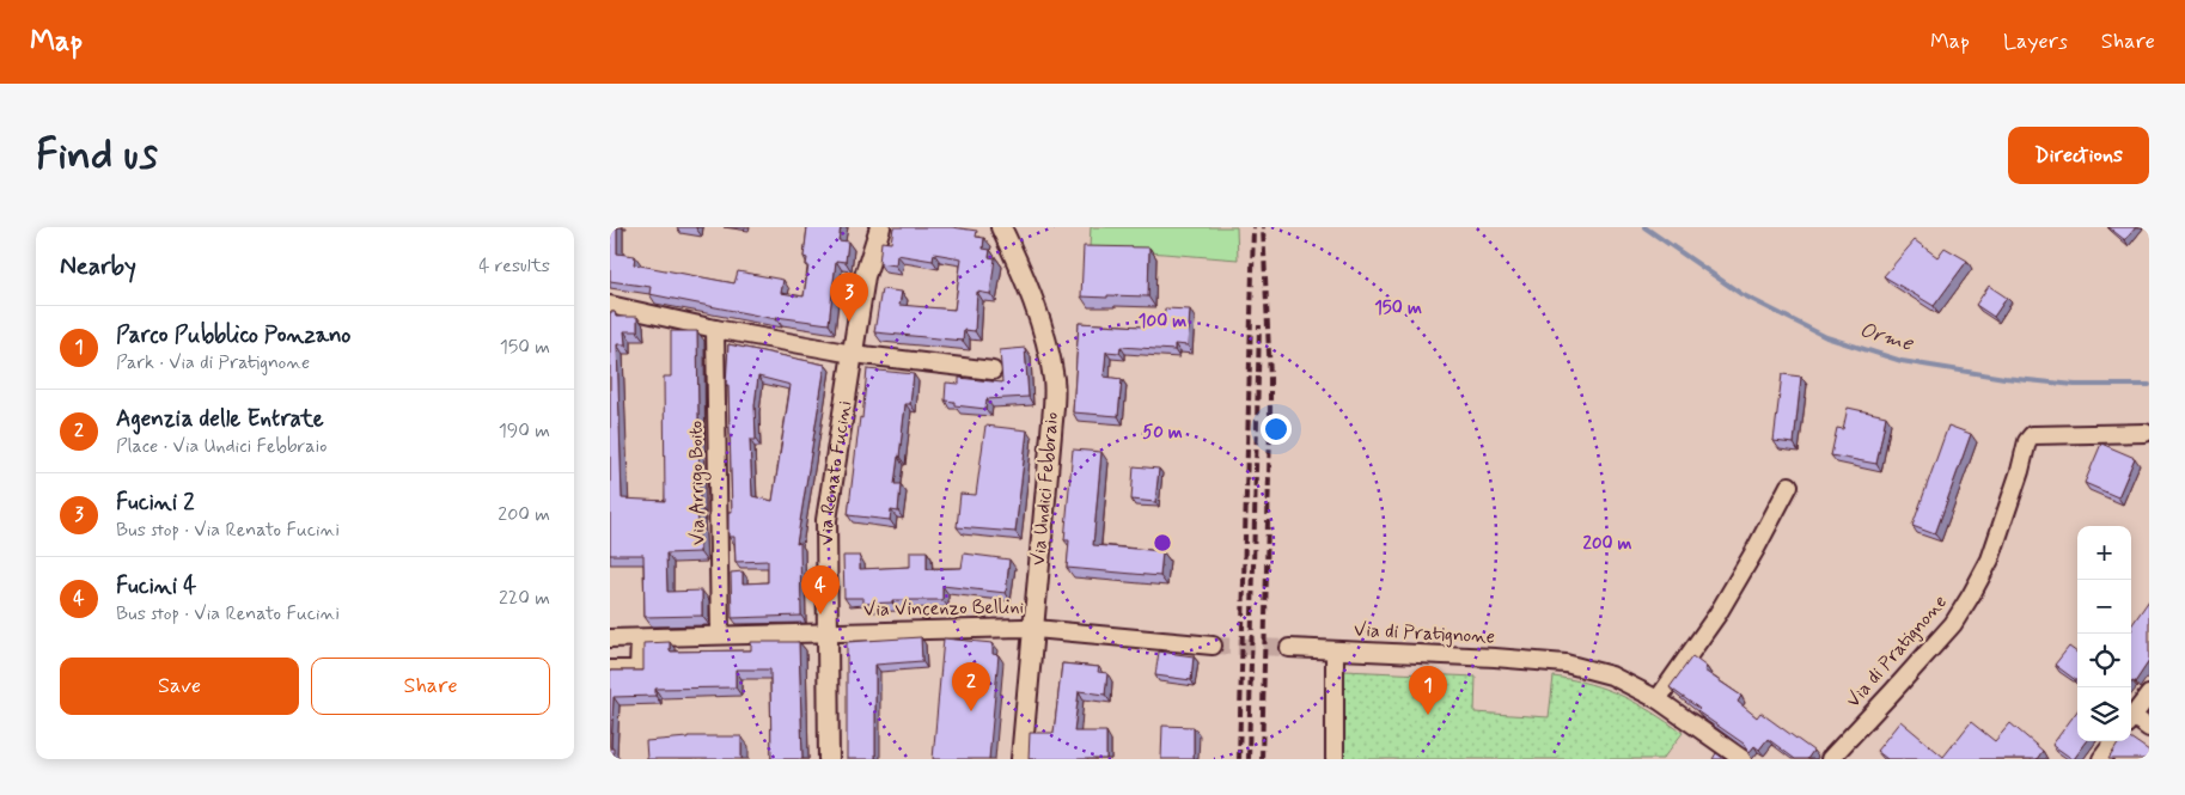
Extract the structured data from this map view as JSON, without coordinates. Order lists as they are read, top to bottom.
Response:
{
  "streets": {
    "main road": ["Via Renato Fucini", "Via Undici Febbraio"],
    "street": ["Via Arrigo Boito", "Via Vincenzo Bellini", "Via di Pratignone"]
  },
  "crossings": [
    ["Via Renato Fucini", "Via Vincenzo Bellini"],
    ["Via Arrigo Boito", "Via Vincenzo Bellini"],
    ["Via Undici Febbraio", "Via Vincenzo Bellini"]
  ],
  "water": ["Orme"],
  "page": {
    "header": "Map",
    "nav": ["Map", "Layers", "Share"],
    "buttons": [
      "Directions",
      ["Save", "Share"]
    ],
    "title": "Find us",
    "heading": ["Nearby", "4 results"],
    "pins": [
      "3",
      "4",
      "2",
      "1"
    ],
    "list": [
      {
        "mark": "1",
        "name": "Parco Pubblico Ponzano",
        "note": "Park · Via di Pratignone",
        "value": "150 m"
      },
      {
        "mark": "2",
        "name": "Agenzia delle Entrate",
        "note": "Place · Via Undici Febbraio",
        "value": "190 m"
      },
      {
        "mark": "3",
        "name": "Fucini 2",
        "note": "Bus stop · Via Renato Fucini",
        "value": "200 m"
      },
      {
        "mark": "4",
        "name": "Fucini 4",
        "note": "Bus stop · Via Renato Fucini",
        "value": "220 m"
      }
    ],
    "map_buttons": ["+", "−"]
  },
  "rings": [
    "150 m",
    "100 m",
    "50 m",
    "200 m"
  ]
}
